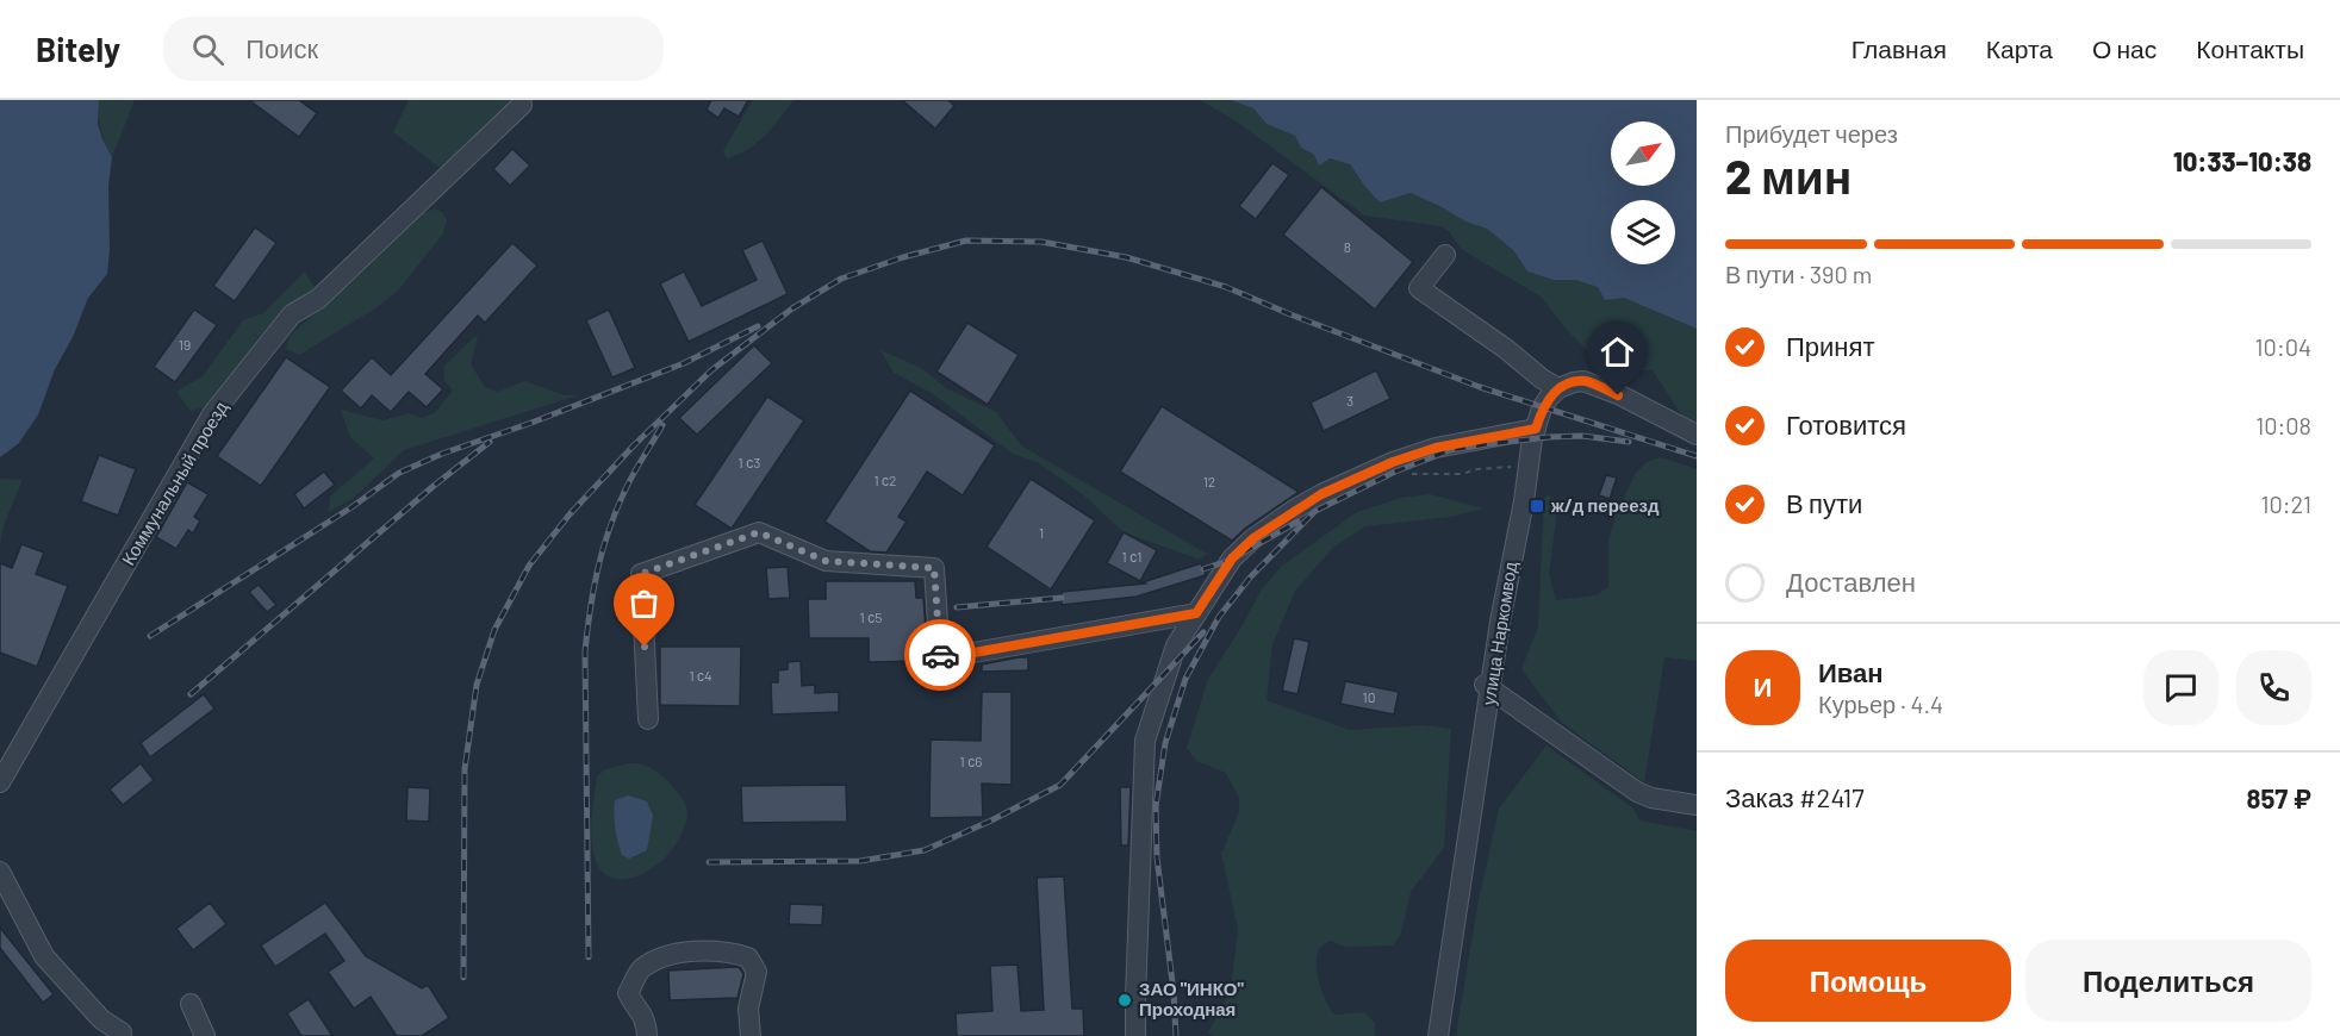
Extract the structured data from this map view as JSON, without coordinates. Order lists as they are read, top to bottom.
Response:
{
  "streets": {
    "street": ["Коммунальный проезд", "улица Наркомвод"]
  },
  "places": {
    "transit": ["ж/д переезд"],
    "other": ["ЗАО \"ИНКО\" Проходная"]
  },
  "house_numbers": [
    "8",
    "19",
    "3",
    "1 с3",
    "1 с2",
    "12",
    "1",
    "1 с1",
    "1 с5",
    "1 с4",
    "10",
    "1 с6"
  ],
  "north": "top right",
  "page": {
    "header": "Bitely",
    "search": "Поиск",
    "nav": [
      "Главная",
      "Карта",
      "О нас",
      "Контакты"
    ],
    "heading": ["2 мин", "Прибудет через", "10:33–10:38"],
    "panel": [
      "Иван",
      "Курьер · 4.4",
      "Заказ #2417",
      "857 ₽"
    ],
    "bar": "В пути · 390 m",
    "list": [
      ["Принят", "10:04"],
      ["Готовится", "10:08"],
      ["В пути", "10:21"],
      "Доставлен"
    ],
    "round": "И",
    "buttons": ["Помощь", "Поделиться"]
  }
}
